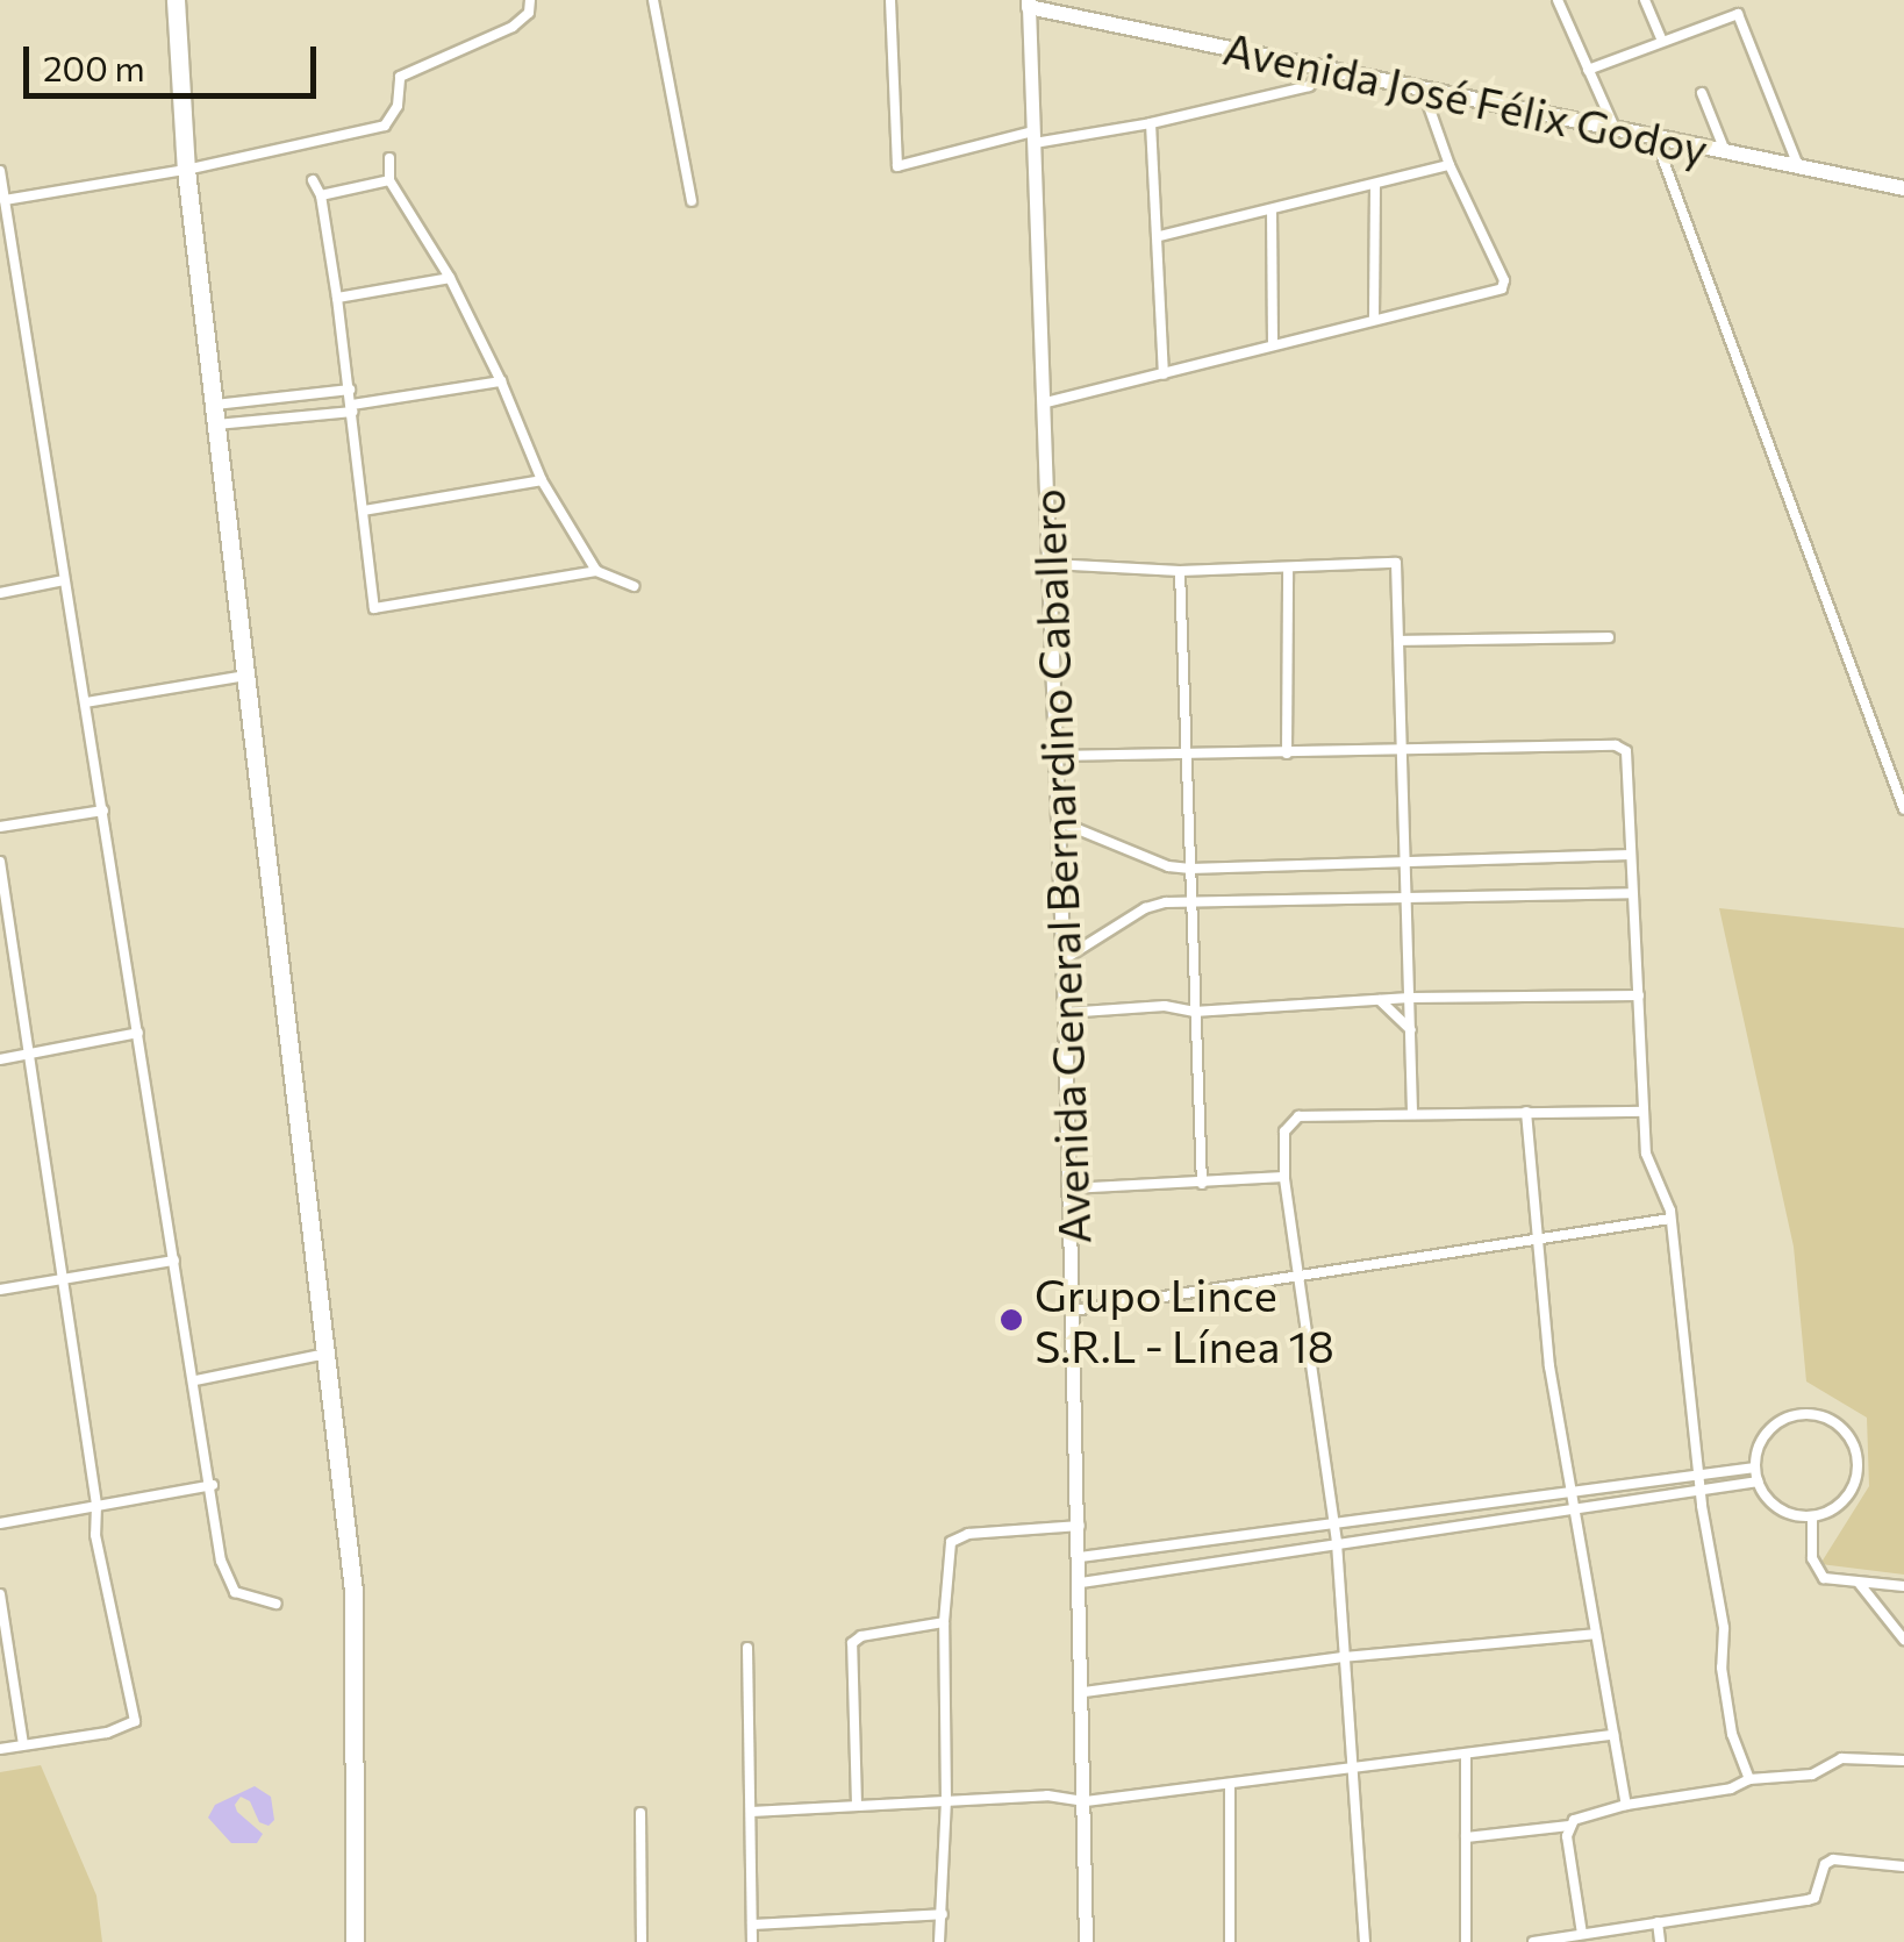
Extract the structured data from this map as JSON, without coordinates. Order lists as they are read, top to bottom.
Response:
{
  "streets": {
    "main road": ["Avenida José Félix Godoy", "Avenida General Bernardino Caballero"]
  },
  "crossings": [
    ["Avenida José Félix Godoy", "Avenida General Bernardino Caballero"]
  ],
  "places": ["Grupo Lince S.R.L - Línea 18"],
  "scale_bar": "200 m"
}
